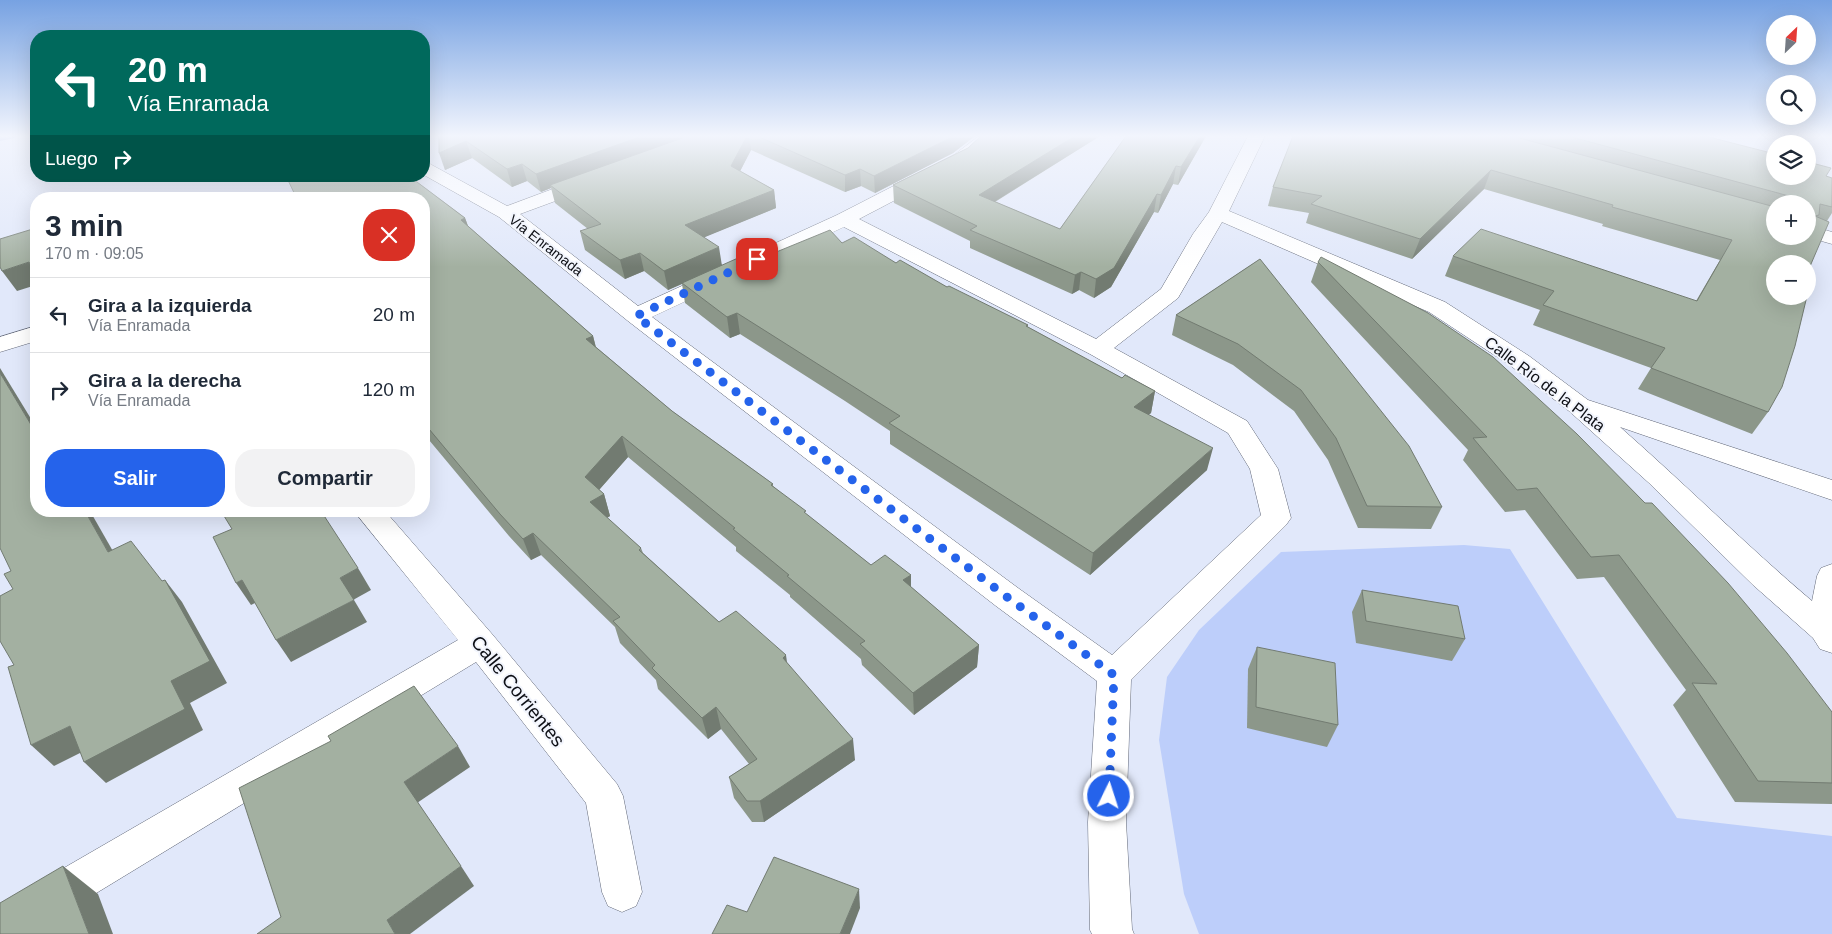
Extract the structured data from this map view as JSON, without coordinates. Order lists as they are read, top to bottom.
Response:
{
  "streets": {
    "street": ["Vía Enramada", "Calle Río de la Plata", "Calle Corrientes"]
  },
  "north": "top right",
  "page": {
    "map_buttons": ["+", "−"],
    "turn": ["20 m", "Vía Enramada"],
    "then": "Luego",
    "heading": ["3 min", "170 m · 09:05"],
    "list": [
      {
        "name": "Gira a la izquierda",
        "note": "Vía Enramada",
        "value": "20 m"
      },
      {
        "name": "Gira a la derecha",
        "note": "Vía Enramada",
        "value": "120 m"
      }
    ],
    "buttons": ["Salir", "Compartir"]
  }
}
